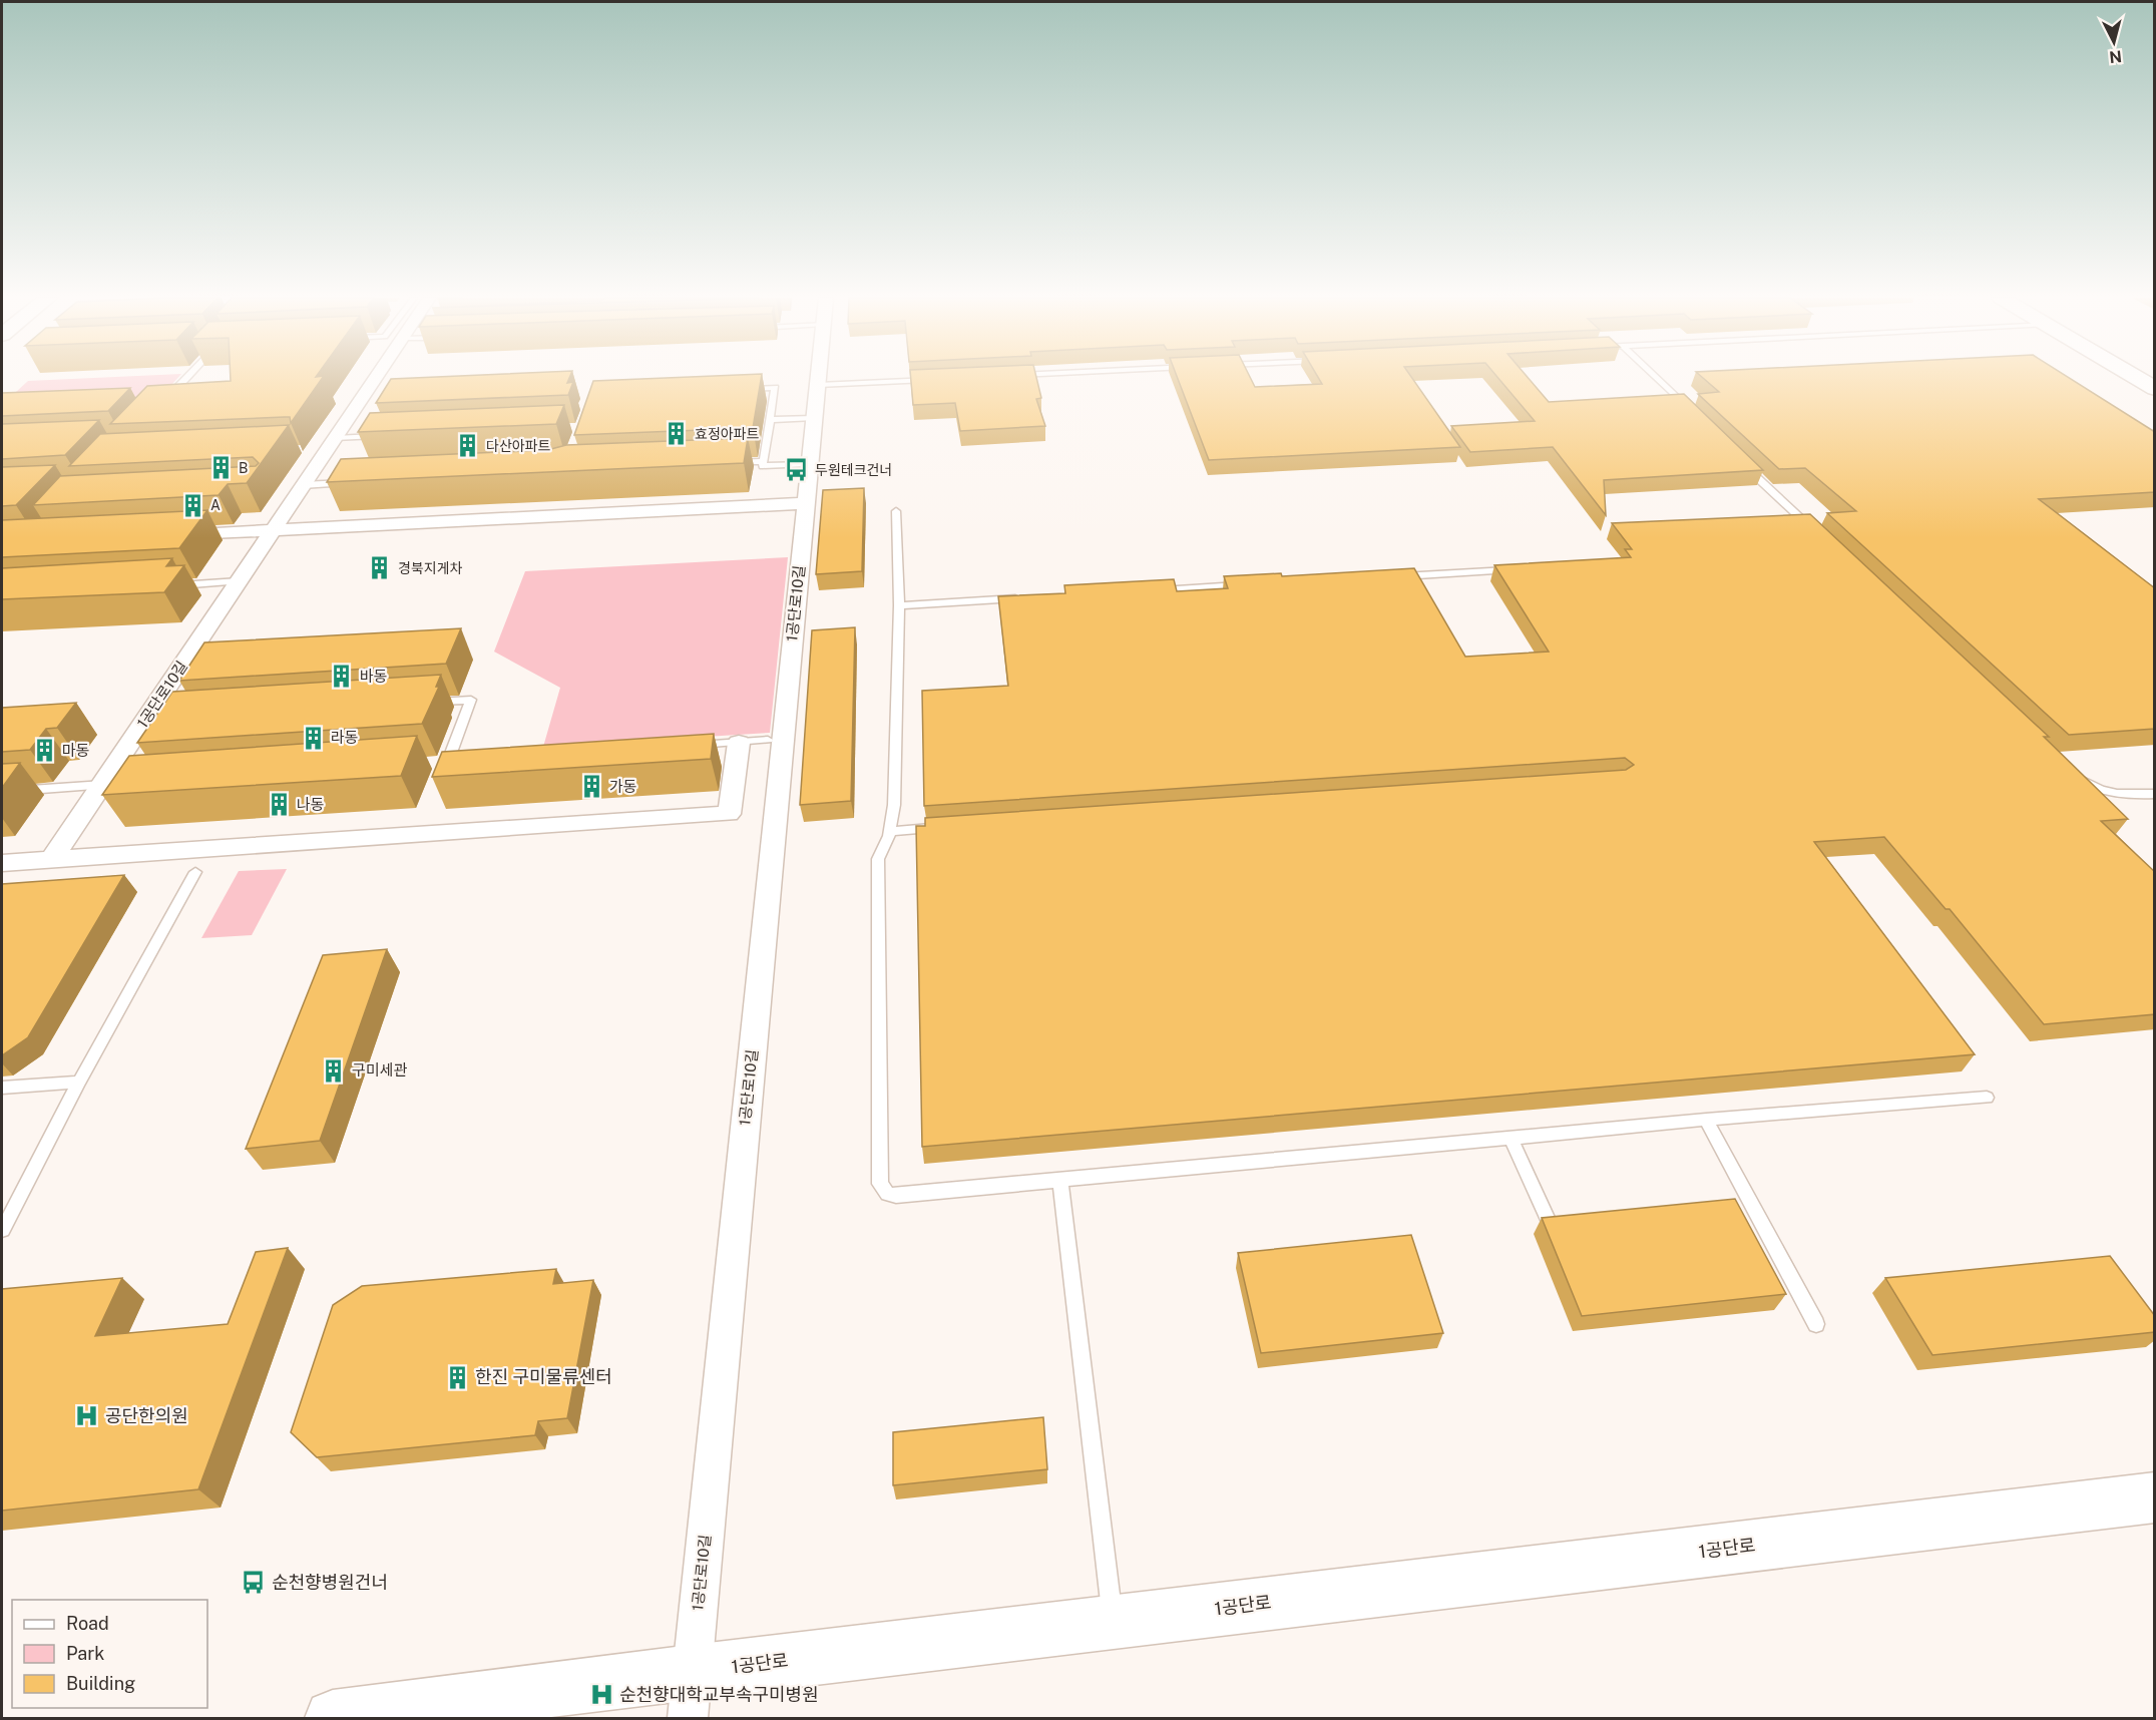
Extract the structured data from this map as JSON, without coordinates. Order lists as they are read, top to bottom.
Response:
{
  "streets": {
    "street": ["1공단로10길", "1공단로"]
  },
  "crossings": [
    ["1공단로10길", "1공단로"]
  ],
  "places": {
    "building": [
      "효정아파트",
      "다산아파트",
      "B",
      "A",
      "경북지게차",
      "바동",
      "라동",
      "마동",
      "가동",
      "나동",
      "구미세관",
      "한진 구미물류센터"
    ],
    "bus stop": ["두원테크건너", "순천향병원건너"],
    "hospital": ["공단한의원", "순천향대학교부속구미병원"]
  },
  "legend": ["Road", "Park", "Building"],
  "north": "bottom"
}
